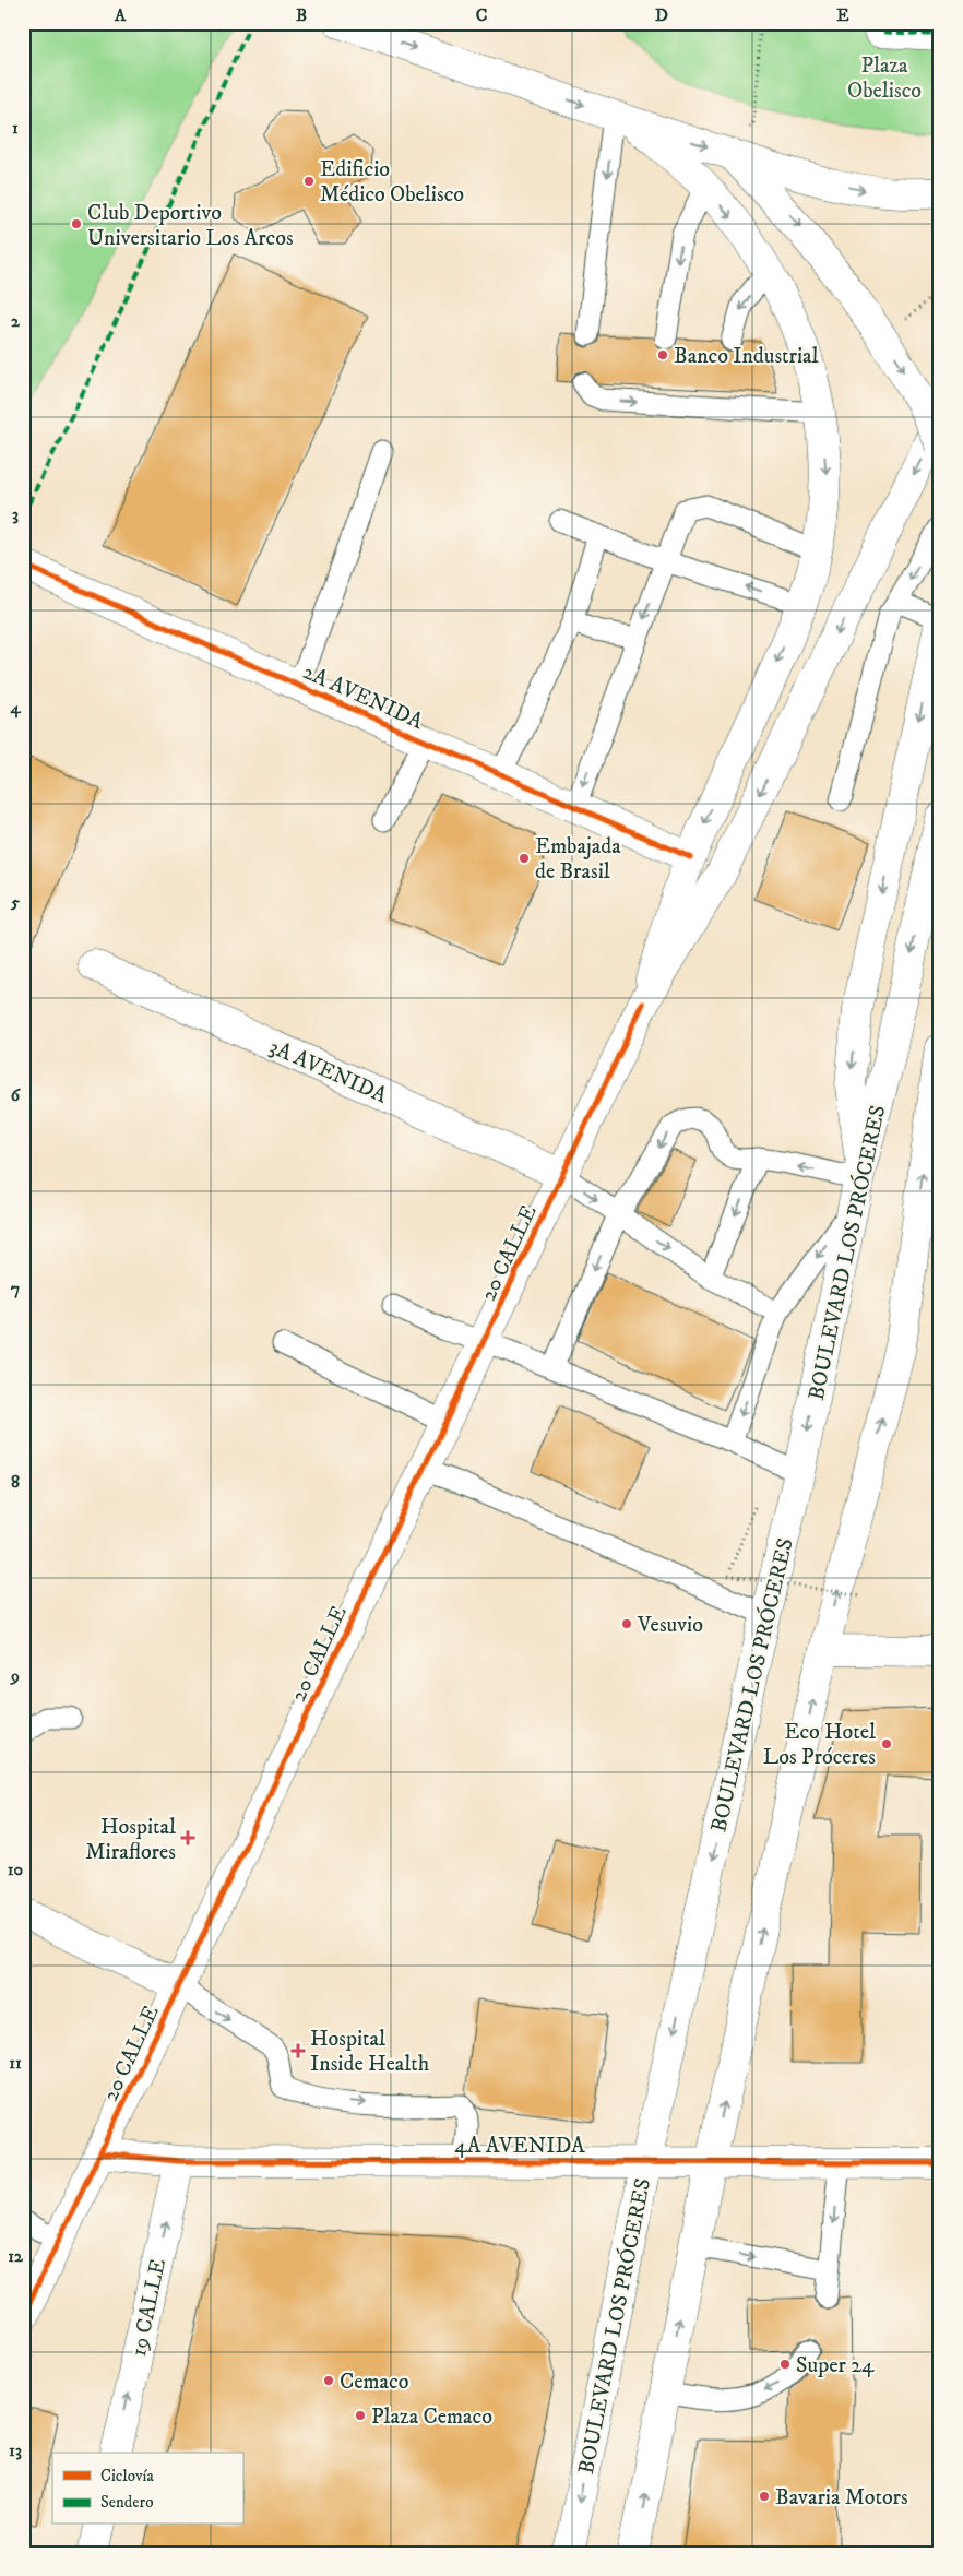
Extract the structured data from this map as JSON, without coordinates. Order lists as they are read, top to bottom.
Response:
{
  "streets": {
    "main road": [
      "2A AVENIDA",
      "3A AVENIDA",
      "20 CALLE",
      "BOULEVARD LOS PRÓCERES",
      "4A AVENIDA",
      "19 CALLE"
    ]
  },
  "crossings": [
    ["3A AVENIDA", "20 CALLE"],
    ["20 CALLE", "4A AVENIDA"],
    ["BOULEVARD LOS PRÓCERES", "4A AVENIDA"],
    ["4A AVENIDA", "19 CALLE"]
  ],
  "one_way": ["19 CALLE"],
  "parks": ["Plaza Obelisco"],
  "places": {
    "other": [
      "Edificio Médico Obelisco",
      "Club Deportivo Universitario Los Arcos",
      "Banco Industrial",
      "Embajada de Brasil",
      "Vesuvio",
      "Eco Hotel Los Próceres",
      "Super 24",
      "Cemaco",
      "Plaza Cemaco",
      "Bavaria Motors"
    ],
    "health": ["Hospital Miraflores", "Hospital Inside Health"]
  },
  "legend": ["Ciclovía", "Sendero"],
  "grid": {
    "columns": [
      "A",
      "B",
      "C",
      "D",
      "E"
    ],
    "rows": [
      "1",
      "2",
      "3",
      "4",
      "5",
      "6",
      "7",
      "8",
      "9",
      "10",
      "11",
      "12",
      "13"
    ]
  }
}
